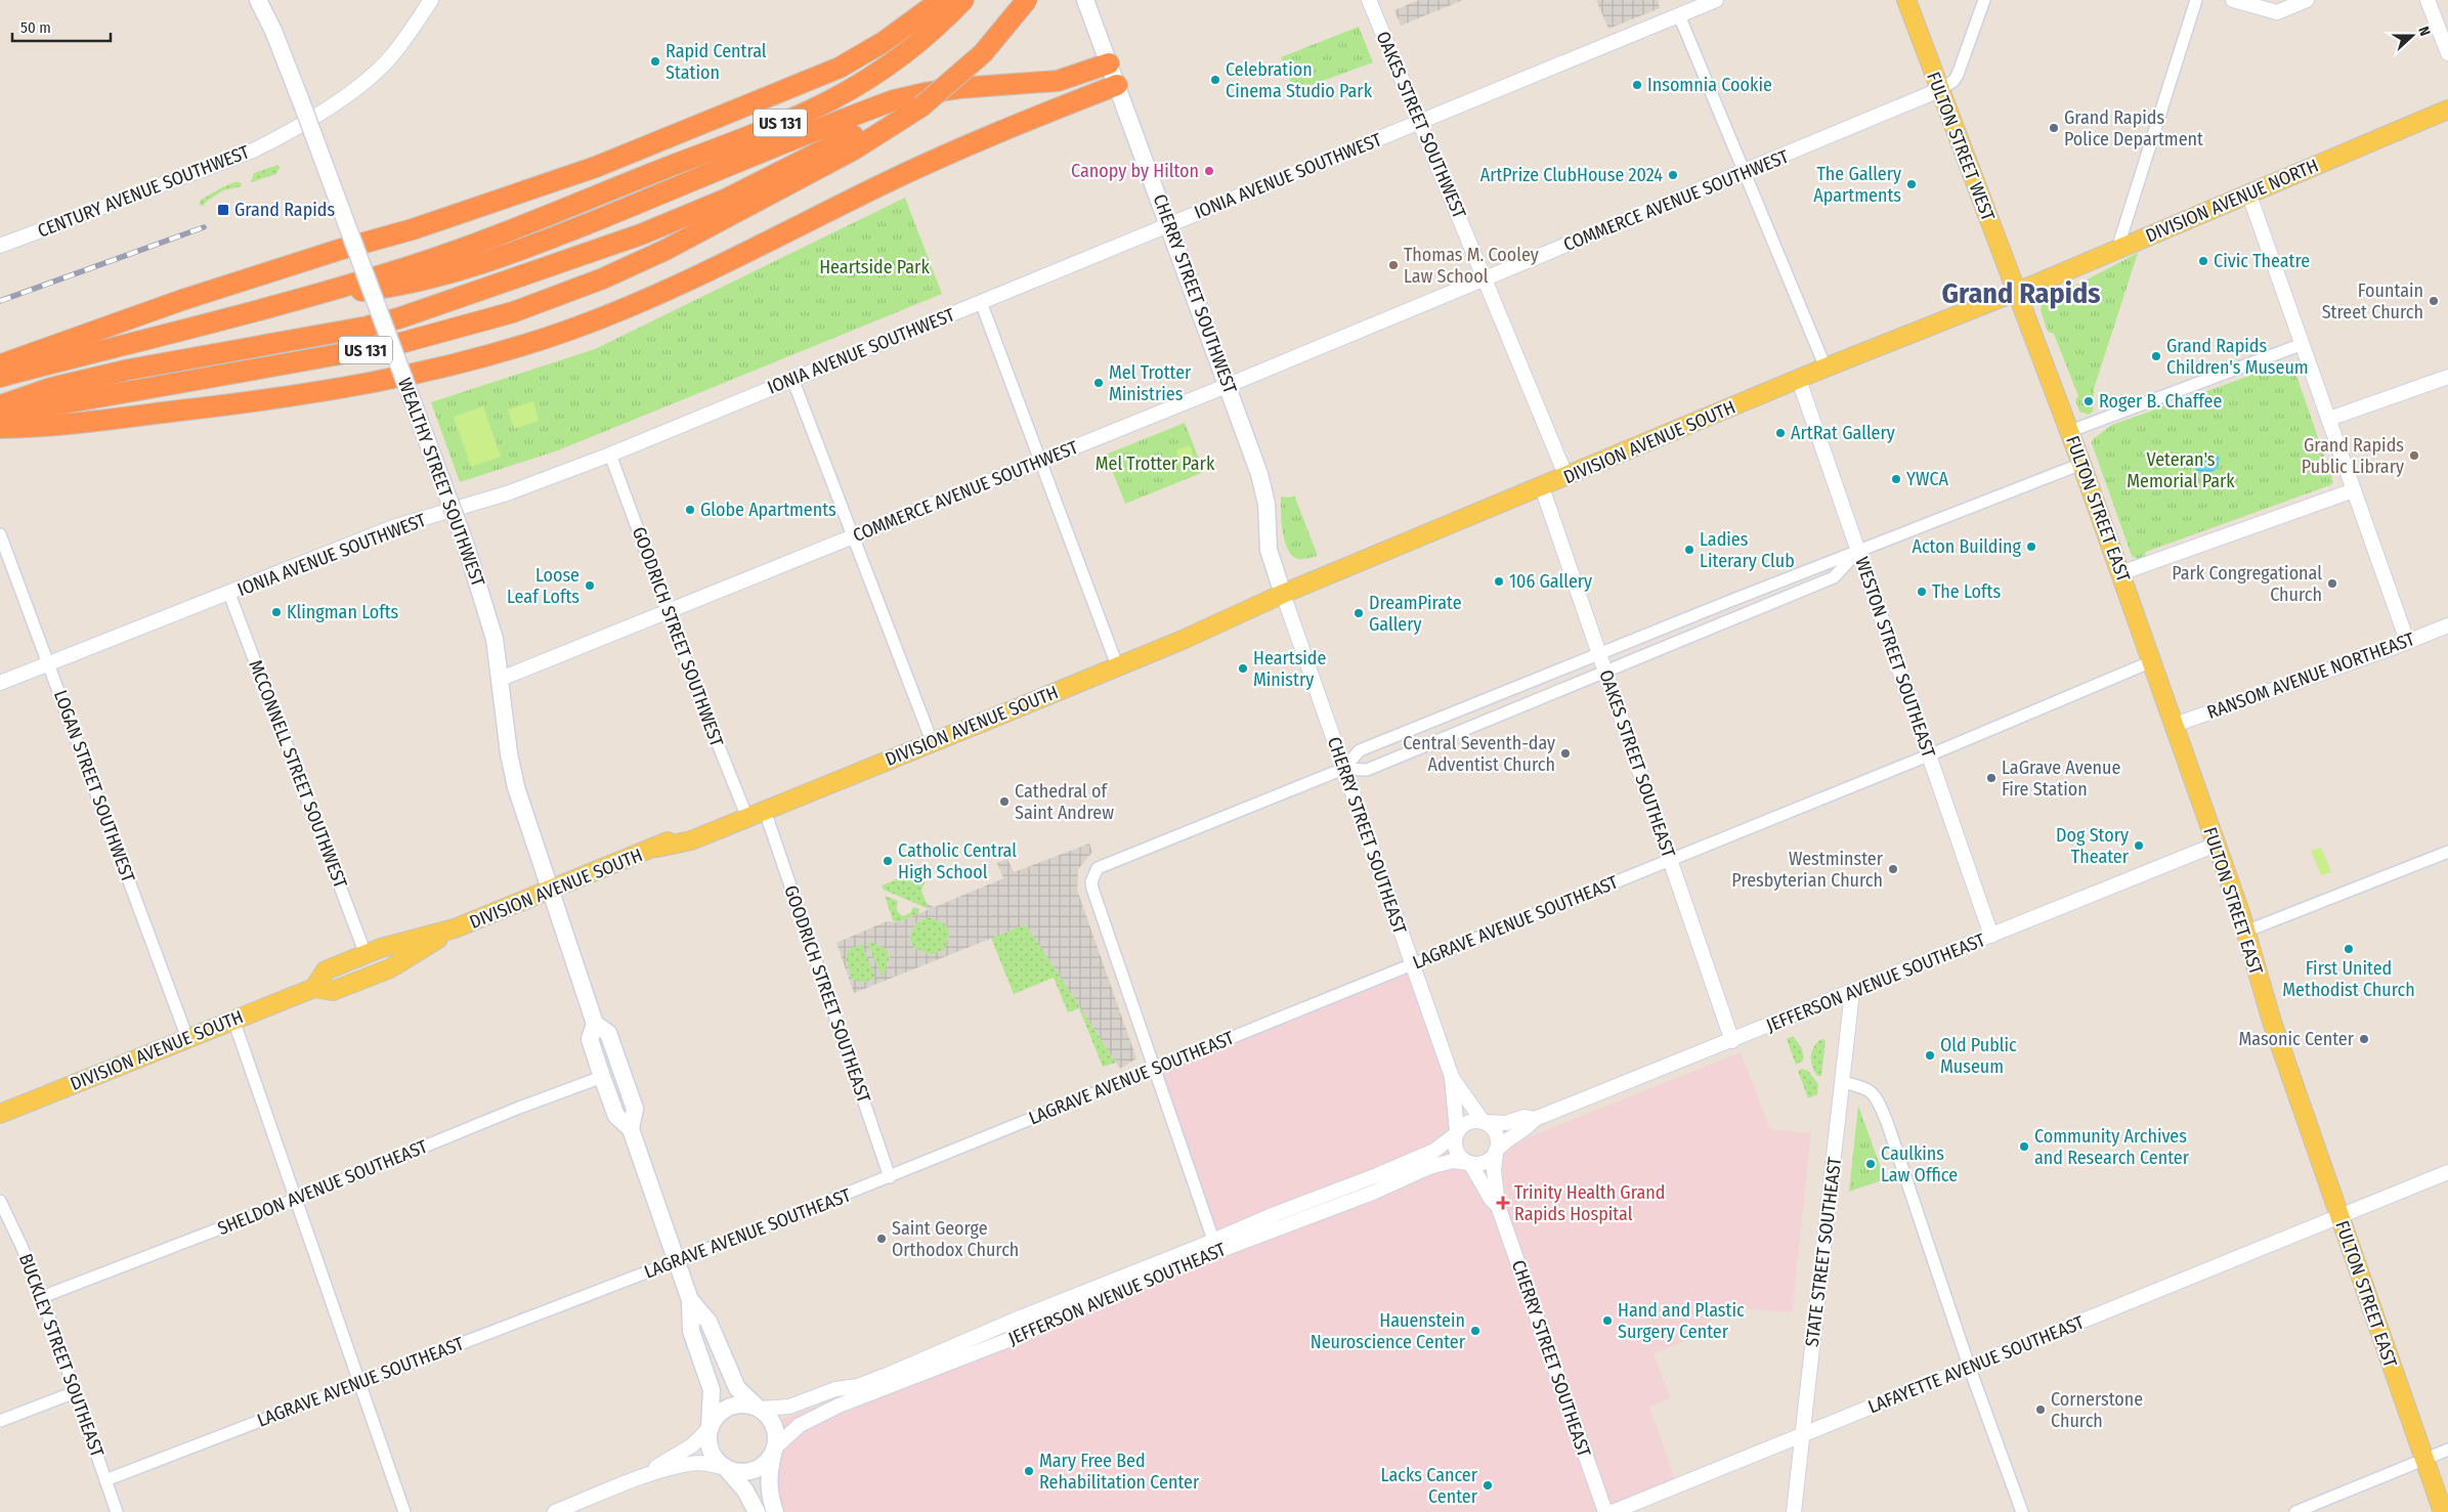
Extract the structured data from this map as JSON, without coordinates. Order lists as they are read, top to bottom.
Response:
{
  "streets": {
    "highway": ["US 131"],
    "main road": [
      "FULTON STREET WEST",
      "DIVISION AVENUE NORTH",
      "CHERRY STREET SOUTHWEST",
      "DIVISION AVENUE SOUTH",
      "WEALTHY STREET SOUTHWEST",
      "FULTON STREET EAST"
    ],
    "street": [
      "OAKES STREET SOUTHWEST",
      "IONIA AVENUE SOUTHWEST",
      "CENTURY AVENUE SOUTHWEST",
      "COMMERCE AVENUE SOUTHWEST",
      "GOODRICH STREET SOUTHWEST",
      "WESTON STREET SOUTHEAST",
      "RANSOM AVENUE NORTHEAST",
      "OAKES STREET SOUTHEAST",
      "MCCONNELL STREET SOUTHWEST",
      "LOGAN STREET SOUTHWEST",
      "CHERRY STREET SOUTHEAST",
      "LAGRAVE AVENUE SOUTHEAST",
      "JEFFERSON AVENUE SOUTHEAST",
      "GOODRICH STREET SOUTHEAST",
      "SHELDON AVENUE SOUTHEAST",
      "STATE STREET SOUTHEAST",
      "BUCKLEY STREET SOUTHEAST",
      "LAFAYETTE AVENUE SOUTHEAST"
    ]
  },
  "crossings": [
    ["OAKES STREET SOUTHWEST", "IONIA AVENUE SOUTHWEST"],
    ["OAKES STREET SOUTHWEST", "COMMERCE AVENUE SOUTHWEST"],
    ["OAKES STREET SOUTHWEST", "DIVISION AVENUE SOUTH"],
    ["FULTON STREET WEST", "COMMERCE AVENUE SOUTHWEST"],
    ["FULTON STREET WEST", "DIVISION AVENUE NORTH"],
    ["FULTON STREET WEST", "DIVISION AVENUE SOUTH"],
    ["FULTON STREET WEST", "FULTON STREET EAST"],
    ["IONIA AVENUE SOUTHWEST", "CHERRY STREET SOUTHWEST"],
    ["IONIA AVENUE SOUTHWEST", "GOODRICH STREET SOUTHWEST"],
    ["IONIA AVENUE SOUTHWEST", "MCCONNELL STREET SOUTHWEST"],
    ["IONIA AVENUE SOUTHWEST", "LOGAN STREET SOUTHWEST"],
    ["COMMERCE AVENUE SOUTHWEST", "CHERRY STREET SOUTHWEST"],
    ["COMMERCE AVENUE SOUTHWEST", "WEALTHY STREET SOUTHWEST"],
    ["COMMERCE AVENUE SOUTHWEST", "GOODRICH STREET SOUTHWEST"],
    ["DIVISION AVENUE NORTH", "DIVISION AVENUE SOUTH"],
    ["DIVISION AVENUE NORTH", "FULTON STREET EAST"],
    ["CHERRY STREET SOUTHWEST", "DIVISION AVENUE SOUTH"],
    ["CHERRY STREET SOUTHWEST", "CHERRY STREET SOUTHEAST"],
    ["DIVISION AVENUE SOUTH", "WEALTHY STREET SOUTHWEST"],
    ["DIVISION AVENUE SOUTH", "FULTON STREET EAST"],
    ["DIVISION AVENUE SOUTH", "GOODRICH STREET SOUTHWEST"],
    ["DIVISION AVENUE SOUTH", "WESTON STREET SOUTHEAST"],
    ["DIVISION AVENUE SOUTH", "OAKES STREET SOUTHEAST"],
    ["DIVISION AVENUE SOUTH", "MCCONNELL STREET SOUTHWEST"],
    ["DIVISION AVENUE SOUTH", "LOGAN STREET SOUTHWEST"],
    ["DIVISION AVENUE SOUTH", "CHERRY STREET SOUTHEAST"],
    ["DIVISION AVENUE SOUTH", "GOODRICH STREET SOUTHEAST"],
    ["FULTON STREET EAST", "RANSOM AVENUE NORTHEAST"],
    ["FULTON STREET EAST", "LAGRAVE AVENUE SOUTHEAST"],
    ["FULTON STREET EAST", "JEFFERSON AVENUE SOUTHEAST"],
    ["FULTON STREET EAST", "LAFAYETTE AVENUE SOUTHEAST"],
    ["WESTON STREET SOUTHEAST", "LAGRAVE AVENUE SOUTHEAST"],
    ["WESTON STREET SOUTHEAST", "JEFFERSON AVENUE SOUTHEAST"],
    ["OAKES STREET SOUTHEAST", "LAGRAVE AVENUE SOUTHEAST"],
    ["OAKES STREET SOUTHEAST", "JEFFERSON AVENUE SOUTHEAST"],
    ["CHERRY STREET SOUTHEAST", "LAGRAVE AVENUE SOUTHEAST"],
    ["CHERRY STREET SOUTHEAST", "JEFFERSON AVENUE SOUTHEAST"],
    ["LAGRAVE AVENUE SOUTHEAST", "GOODRICH STREET SOUTHEAST"],
    ["LAGRAVE AVENUE SOUTHEAST", "BUCKLEY STREET SOUTHEAST"],
    ["JEFFERSON AVENUE SOUTHEAST", "STATE STREET SOUTHEAST"],
    ["SHELDON AVENUE SOUTHEAST", "BUCKLEY STREET SOUTHEAST"],
    ["STATE STREET SOUTHEAST", "LAFAYETTE AVENUE SOUTHEAST"]
  ],
  "districts": ["Grand Rapids"],
  "parks": ["Heartside Park", "Veteran's Memorial Park", "Mel Trotter Park"],
  "places": {
    "other": [
      "Rapid Central Station",
      "Celebration Cinema Studio Park",
      "Insomnia Cookie",
      "Grand Rapids Police Department",
      "Canopy by Hilton",
      "ArtPrize ClubHouse 2024",
      "The Gallery Apartments",
      "Civic Theatre",
      "Thomas M. Cooley Law School",
      "Fountain Street Church",
      "Grand Rapids Children's Museum",
      "Mel Trotter Ministries",
      "Roger B. Chaffee",
      "ArtRat Gallery",
      "Grand Rapids Public Library",
      "YWCA",
      "Globe Apartments",
      "Acton Building",
      "Ladies Literary Club",
      "106 Gallery",
      "Park Congregational Church",
      "Loose Leaf Lofts",
      "The Lofts",
      "Klingman Lofts",
      "DreamPirate Gallery",
      "Heartside Ministry",
      "Central Seventh-day Adventist Church",
      "LaGrave Avenue Fire Station",
      "Cathedral of Saint Andrew",
      "Dog Story Theater",
      "Catholic Central High School",
      "Westminster Presbyterian Church",
      "First United Methodist Church",
      "Masonic Center",
      "Old Public Museum",
      "Community Archives and Research Center",
      "Caulkins Law Office",
      "Saint George Orthodox Church",
      "Hand and Plastic Surgery Center",
      "Hauenstein Neuroscience Center",
      "Cornerstone Church",
      "Mary Free Bed Rehabilitation Center",
      "Lacks Cancer Center"
    ],
    "transit": ["Grand Rapids"],
    "health": ["Trinity Health Grand Rapids Hospital"]
  },
  "scale_bar": "50 m",
  "north": "right"
}
